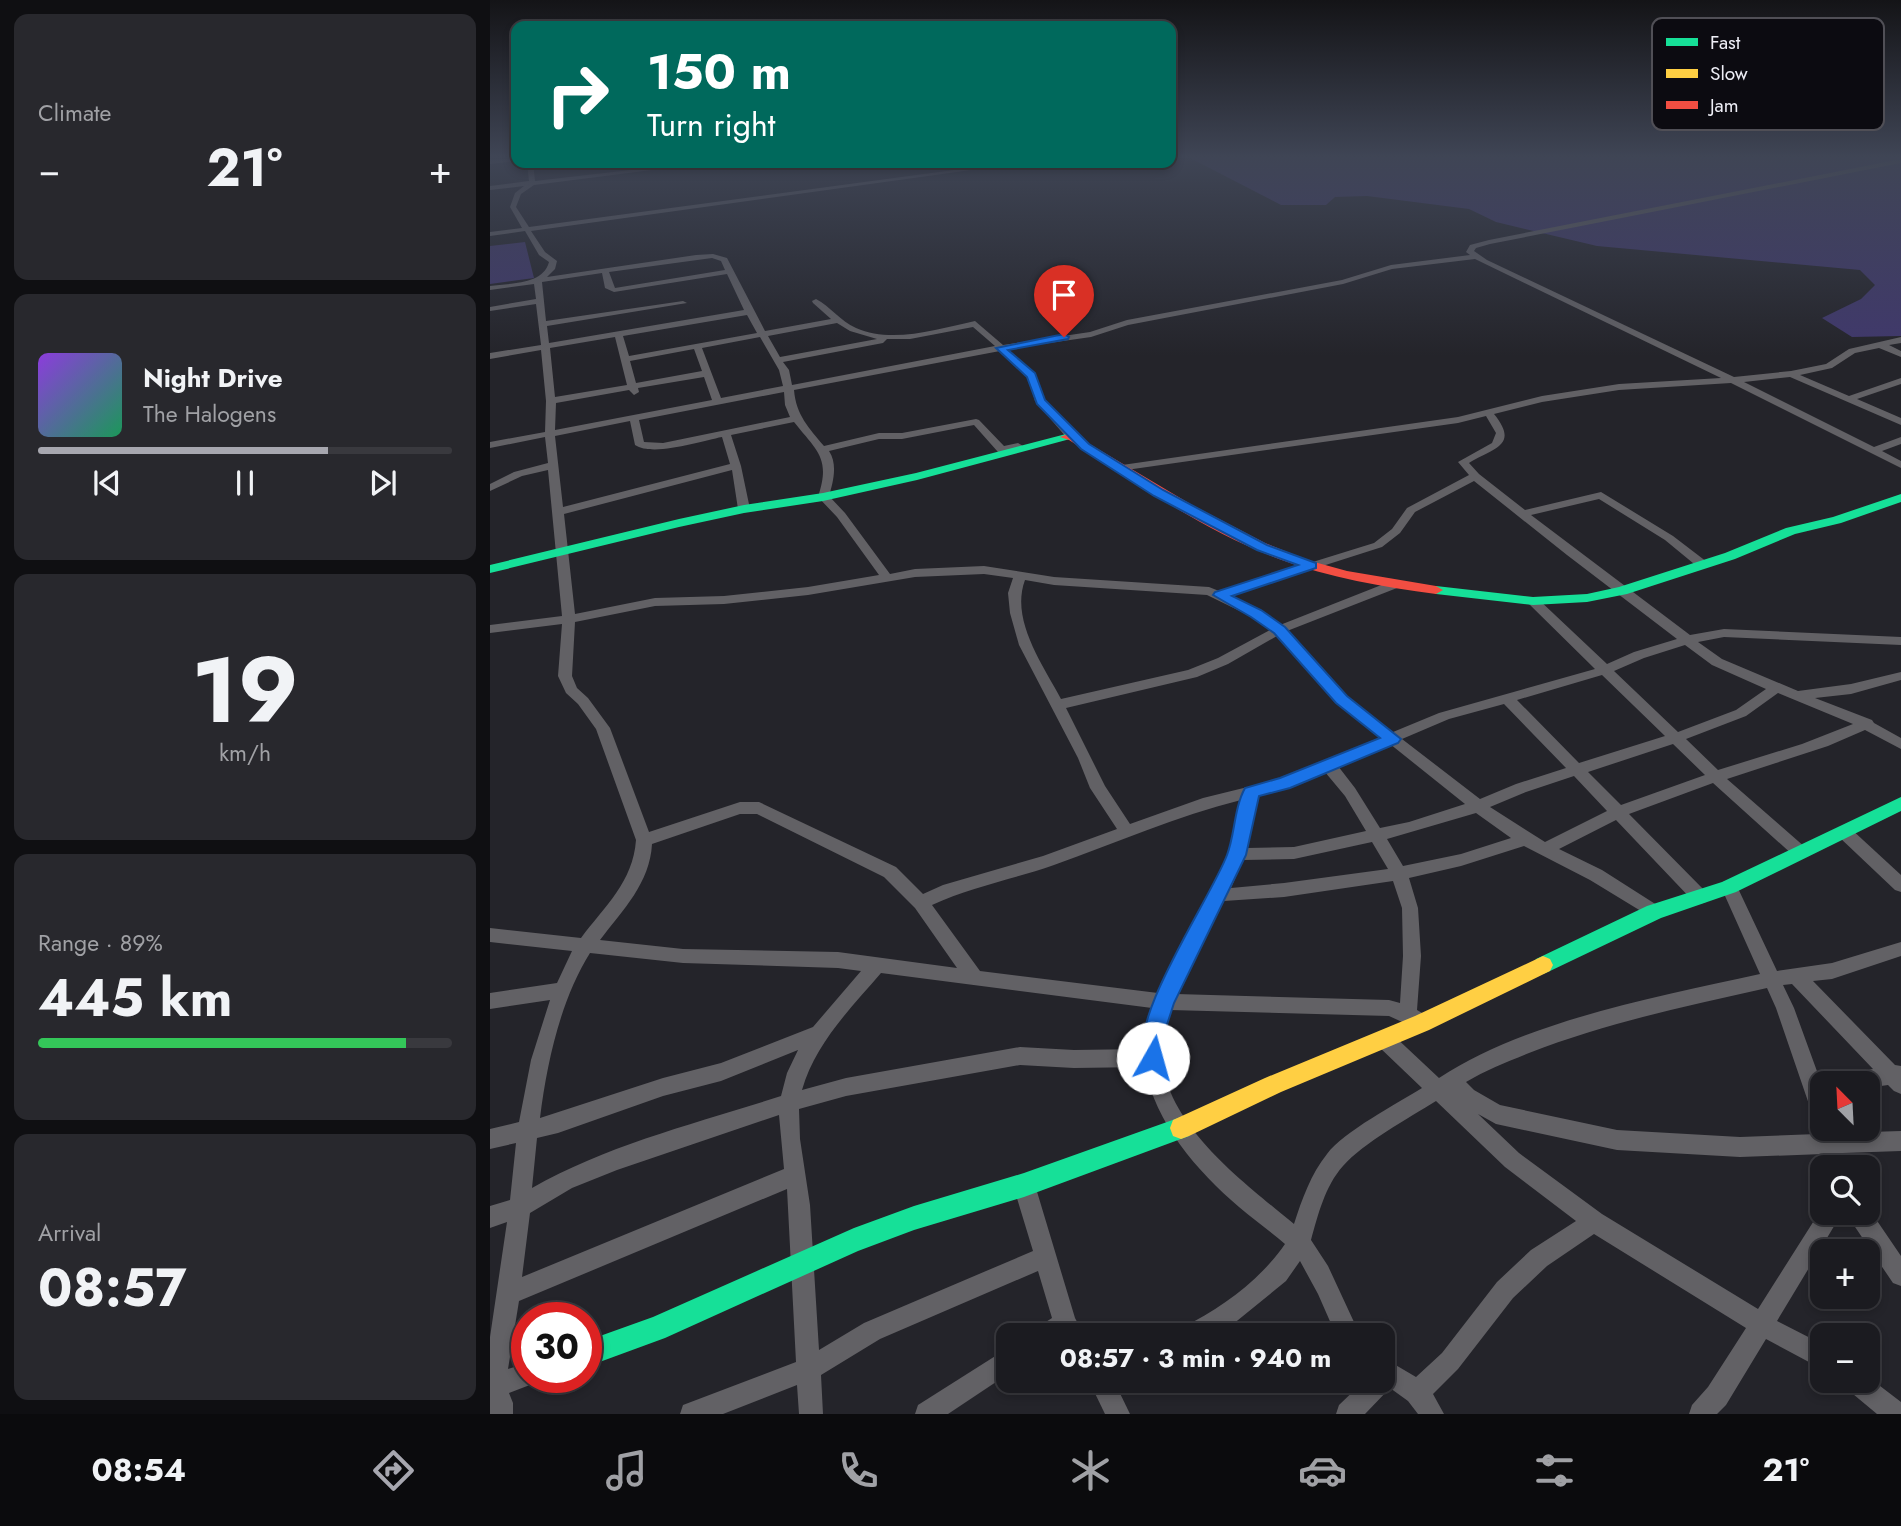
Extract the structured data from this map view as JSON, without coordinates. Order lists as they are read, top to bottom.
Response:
{
  "legend": ["Fast", "Slow", "Jam"],
  "north": "top left",
  "page": {
    "tile": [
      "Climate",
      ["19", "km/h"],
      ["Range · 89%", "445 km"],
      ["Arrival", "08:57"]
    ],
    "turn": ["150 m", "Turn right"],
    "heat": ["−", "21°", "+"],
    "song": ["Night Drive", "The Halogens"],
    "map_buttons": ["+", "−"],
    "limit": "30",
    "trip": "08:57 · 3 min · 940 m",
    "tabs": ["08:54", "21°"]
  }
}
